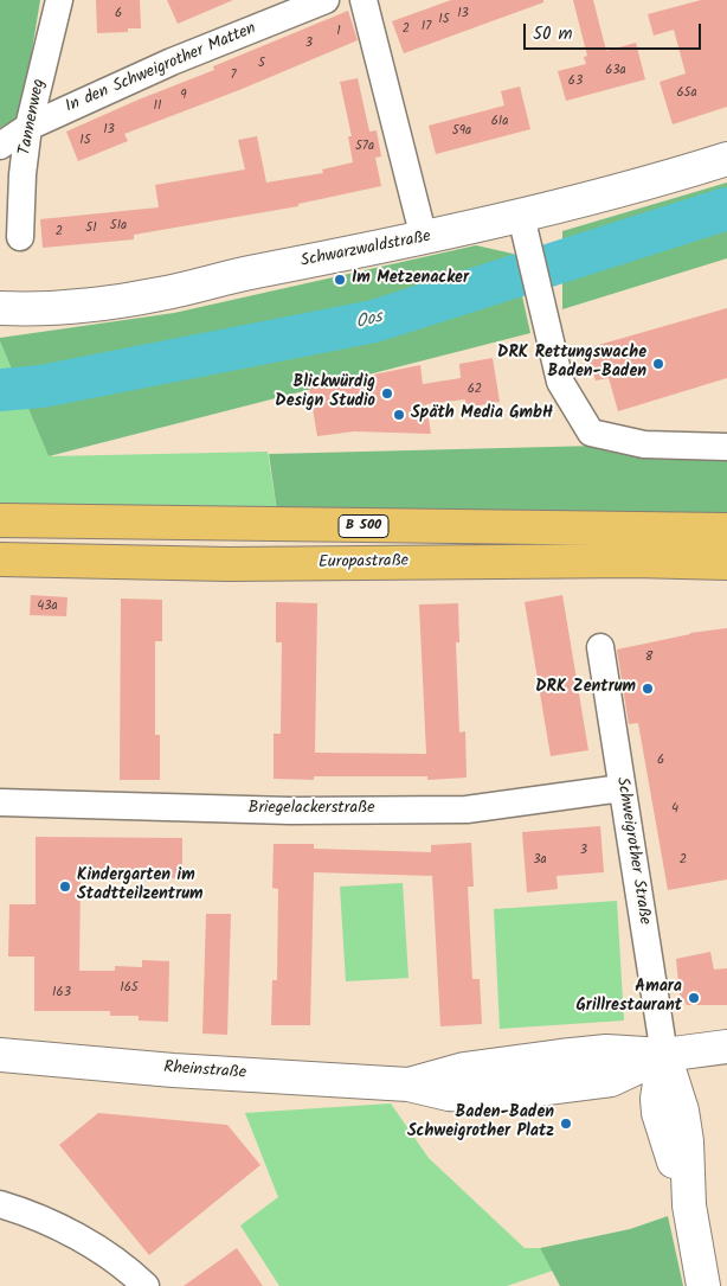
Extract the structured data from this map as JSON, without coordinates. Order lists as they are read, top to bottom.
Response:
{
  "streets": {
    "main road": ["B 500", "Europastraße"],
    "street": [
      "In den Schweigrother Matten",
      "Tannenweg",
      "Schwarzwaldstraße",
      "Briegelackerstraße",
      "Schweigrother Straße",
      "Rheinstraße"
    ]
  },
  "crossings": [
    ["In den Schweigrother Matten", "Tannenweg"],
    ["Briegelackerstraße", "Schweigrother Straße"],
    ["Schweigrother Straße", "Rheinstraße"]
  ],
  "water": ["Oos"],
  "places": [
    "Im Metzenacker",
    "DRK Rettungswache Baden-Baden",
    "Blickwürdig Design Studio",
    "Späth Media GmbH",
    "DRK Zentrum",
    "Kindergarten im Stadtteilzentrum",
    "Amara Grillrestaurant",
    "Baden-Baden Schweigrother Platz"
  ],
  "house_numbers": [
    "6",
    "13",
    "15",
    "17",
    "2",
    "1",
    "3",
    "5",
    "63a",
    "7",
    "63",
    "65a",
    "9",
    "11",
    "61a",
    "13",
    "59a",
    "15",
    "57a",
    "51a",
    "51",
    "2",
    "62",
    "43a",
    "8",
    "6",
    "4",
    "3",
    "3a",
    "2",
    "165",
    "163"
  ],
  "scale_bar": "50 m"
}
